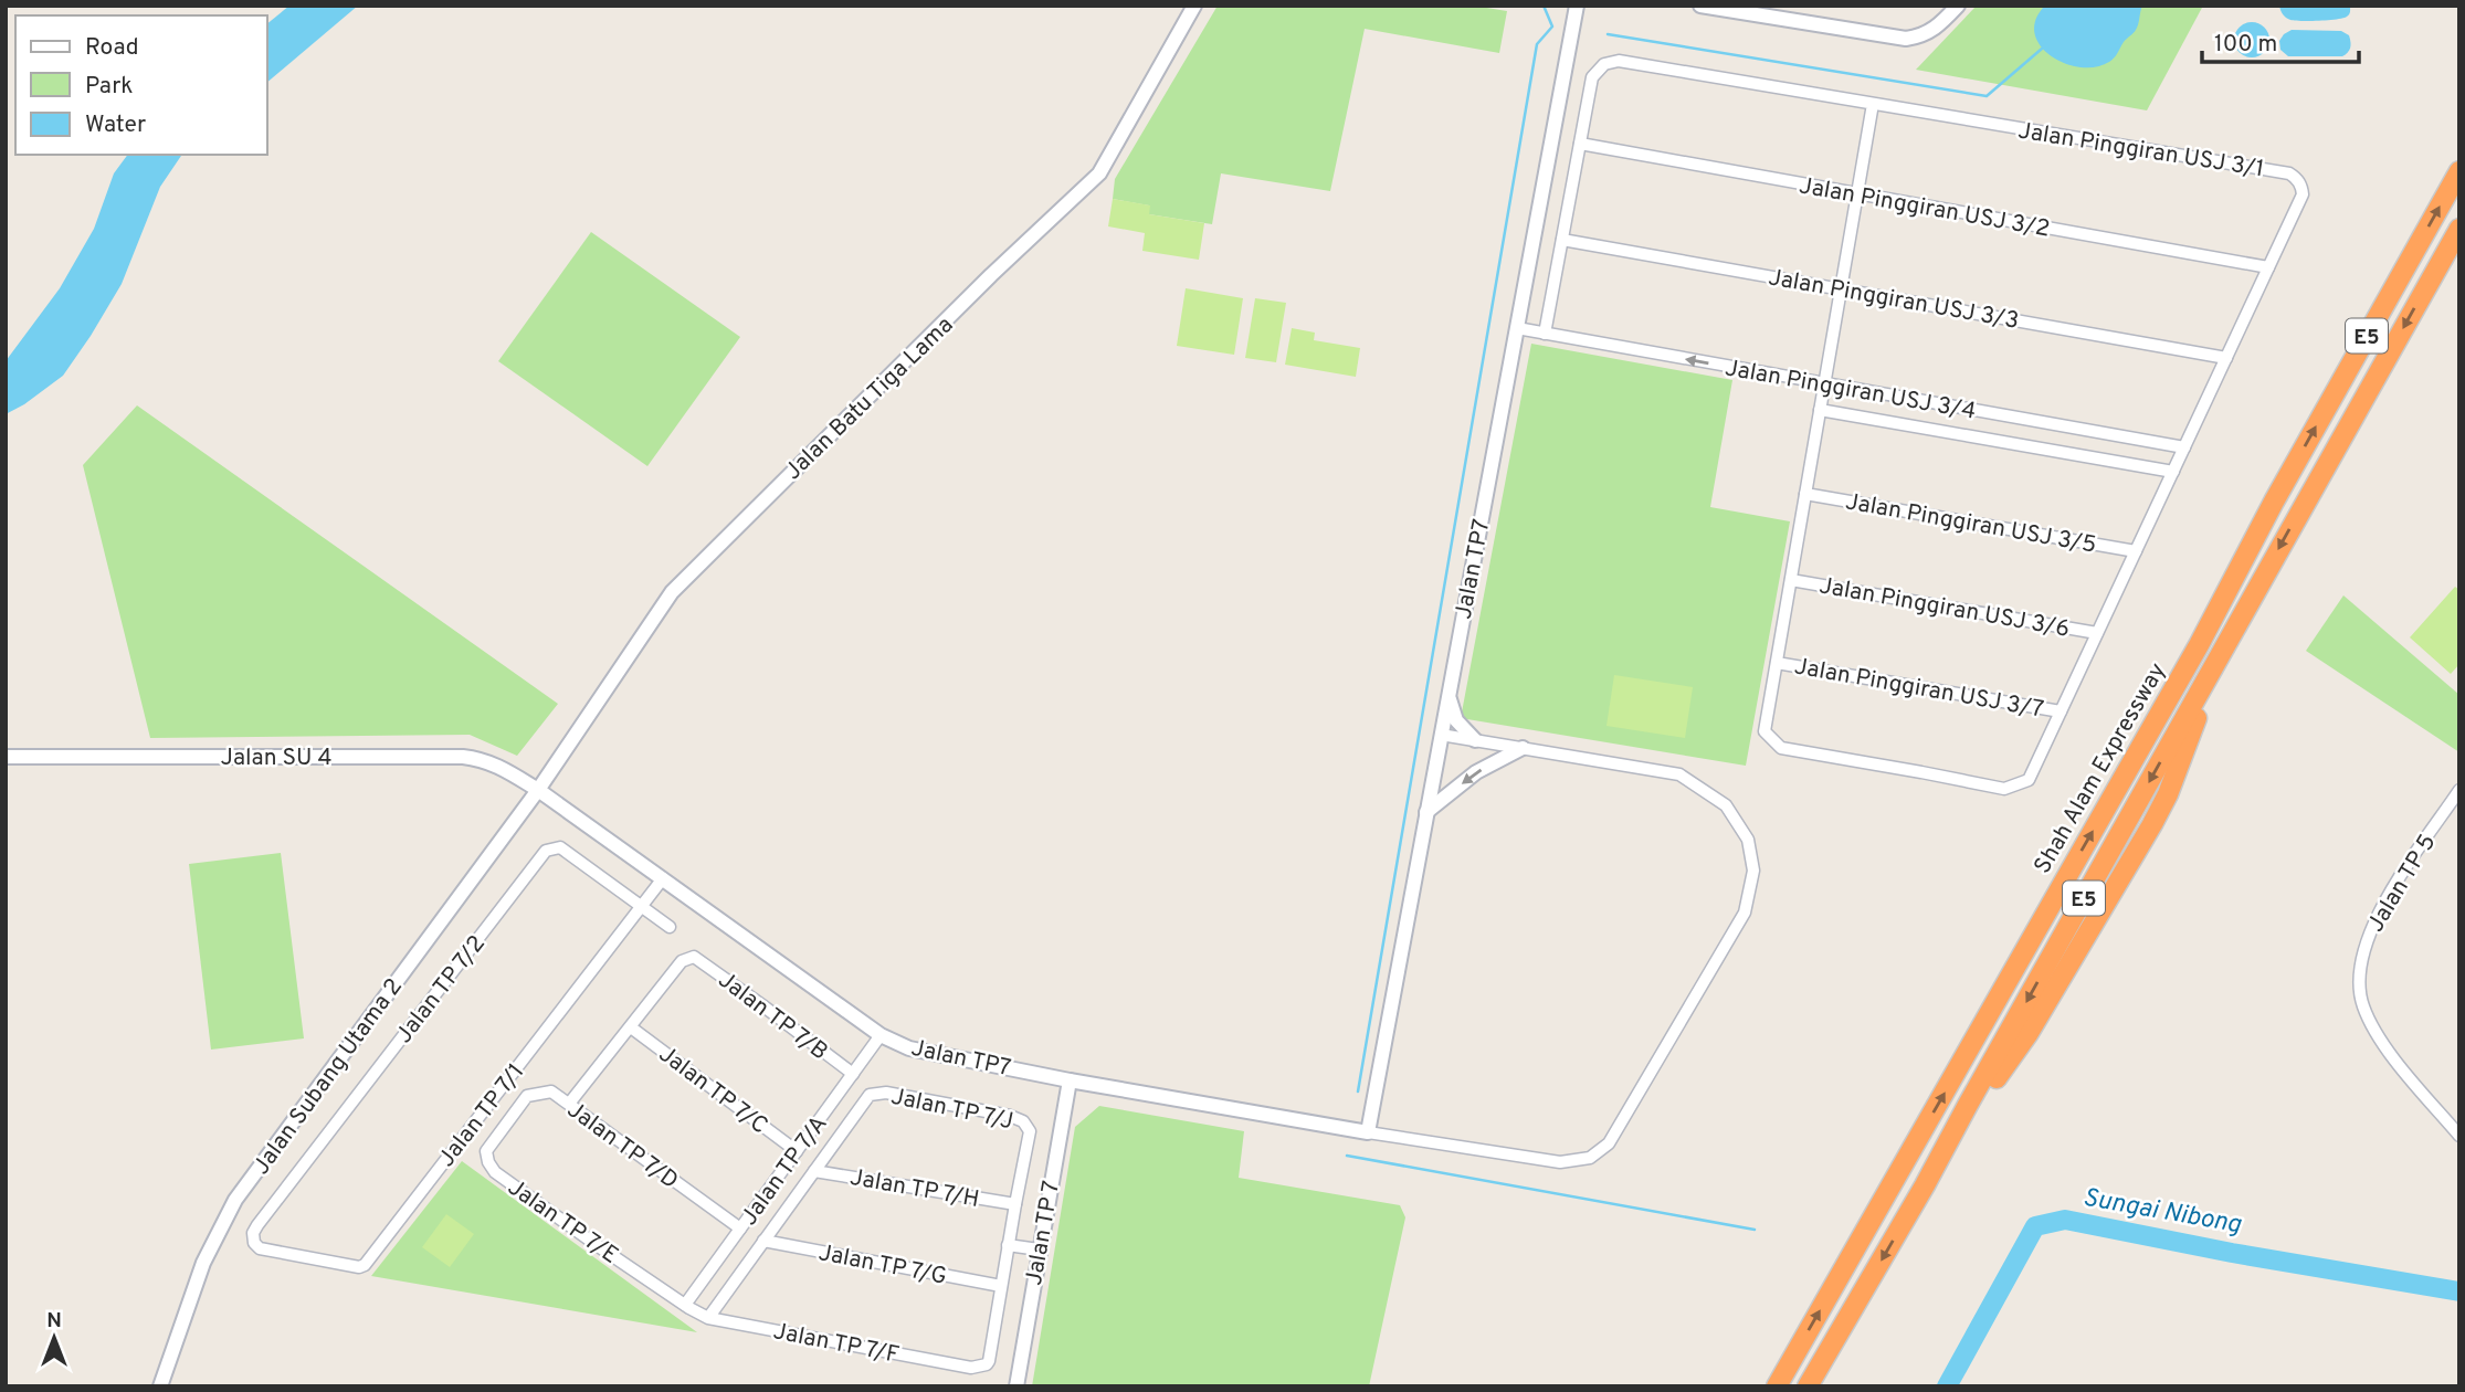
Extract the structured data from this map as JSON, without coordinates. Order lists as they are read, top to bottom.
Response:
{
  "streets": {
    "highway": ["E5", "Shah Alam Expressway"],
    "street": [
      "Jalan Pinggiran USJ 3/1",
      "Jalan Pinggiran USJ 3/2",
      "Jalan Pinggiran USJ 3/3",
      "Jalan Pinggiran USJ 3/4",
      "Jalan Batu Tiga Lama",
      "Jalan Pinggiran USJ 3/5",
      "Jalan TP7",
      "Jalan Pinggiran USJ 3/6",
      "Jalan Pinggiran USJ 3/7",
      "Jalan SU 4",
      "Jalan TP 5",
      "Jalan TP 7/2",
      "Jalan TP 7/B",
      "Jalan Subang Utama 2",
      "Jalan TP 7/C",
      "Jalan TP 7/J",
      "Jalan TP 7/1",
      "Jalan TP 7/D",
      "Jalan TP 7/A",
      "Jalan TP 7/H",
      "Jalan TP 7/E",
      "Jalan TP 7",
      "Jalan TP 7/G",
      "Jalan TP 7/F"
    ]
  },
  "crossings": [
    ["Jalan Pinggiran USJ 3/1", "Jalan Pinggiran USJ 3/2"],
    ["Jalan Pinggiran USJ 3/1", "Jalan Pinggiran USJ 3/3"],
    ["Jalan Pinggiran USJ 3/1", "Jalan Pinggiran USJ 3/4"],
    ["Jalan Pinggiran USJ 3/1", "Jalan Pinggiran USJ 3/5"],
    ["Jalan Pinggiran USJ 3/1", "Jalan Pinggiran USJ 3/6"],
    ["Jalan Pinggiran USJ 3/1", "Jalan Pinggiran USJ 3/7"],
    ["Jalan Pinggiran USJ 3/4", "Jalan TP7"],
    ["Jalan Batu Tiga Lama", "Jalan TP7"],
    ["Jalan Batu Tiga Lama", "Jalan SU 4"],
    ["Jalan Batu Tiga Lama", "Jalan Subang Utama 2"],
    ["Jalan TP7", "Jalan SU 4"],
    ["Jalan TP7", "Jalan Subang Utama 2"],
    ["Jalan TP7", "Jalan TP 7/1"],
    ["Jalan TP7", "Jalan TP 7/A"],
    ["Jalan TP7", "Jalan TP 7"],
    ["Jalan SU 4", "Jalan Subang Utama 2"],
    ["Jalan TP 7/2", "Jalan TP 7/1"],
    ["Jalan TP 7/B", "Jalan TP 7/C"],
    ["Jalan TP 7/B", "Jalan TP 7/A"],
    ["Jalan TP 7/C", "Jalan TP 7/A"],
    ["Jalan TP 7/J", "Jalan TP 7/H"],
    ["Jalan TP 7/D", "Jalan TP 7/A"],
    ["Jalan TP 7/D", "Jalan TP 7/E"],
    ["Jalan TP 7/A", "Jalan TP 7/E"],
    ["Jalan TP 7/A", "Jalan TP 7/F"],
    ["Jalan TP 7/E", "Jalan TP 7/F"],
    ["Jalan TP 7/G", "Jalan TP 7/F"]
  ],
  "water": ["Sungai Nibong"],
  "legend": ["Road", "Park", "Water"],
  "scale_bar": "100 m",
  "north": "top"
}
